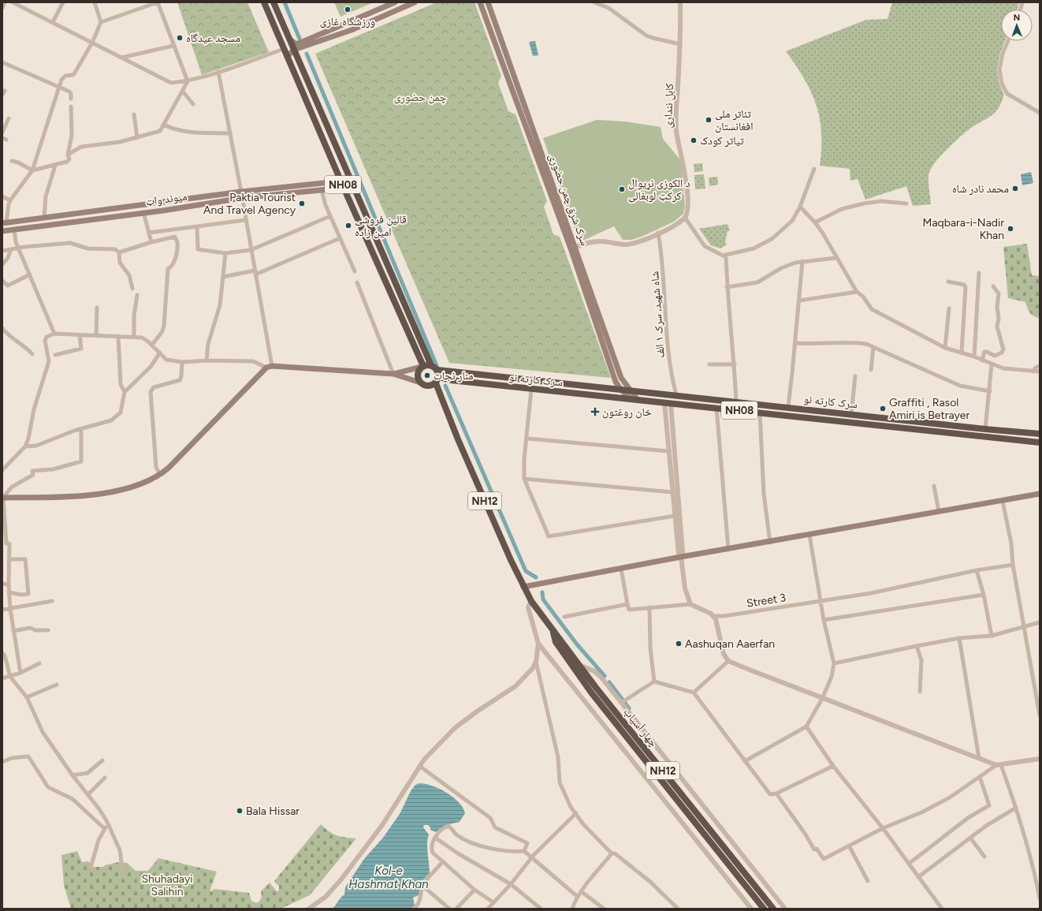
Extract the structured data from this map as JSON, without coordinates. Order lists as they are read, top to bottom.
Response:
{
  "streets": {
    "highway": [
      "NH08",
      "سرک کارته نو",
      "NH12",
      "چهار آسیاب"
    ],
    "main road": ["میوند واټ", "سرک شرق چمن حضوری"],
    "street": ["کابل ننداری", "شاه شهید، سرک ۱ الف", "Street 3"]
  },
  "crossings": [
    ["NH08", "میوند واټ"],
    ["NH08", "سرک کارته نو"],
    ["NH08", "NH12"],
    ["سرک شرق چمن حضوری", "سرک کارته نو"],
    ["شاه شهید، سرک ۱ الف", "سرک کارته نو"],
    ["سرک کارته نو", "NH12"],
    ["NH12", "چهار آسیاب"]
  ],
  "water": ["Kol-e Hashmat Khan"],
  "parks": ["چمن حضوری", "Shuhadayi Salihin"],
  "places": {
    "other": [
      "ورزشگاه غازی",
      "مسجد عیدگاه",
      "تئاتر ملی افغانستان",
      "تیاتر کودک",
      "محمد نادر شاه",
      "د الکوزی نړیوال کرکټ لوبغالی",
      "Paktia Tourist And Travel Agency",
      "قالین فروشی امین زاده",
      "Maqbara-i-Nadir Khan",
      "منار نجات",
      "Graffiti , Rasol Amiri is Betrayer",
      "Aashuqan Aaerfan",
      "Bala Hissar"
    ],
    "health": ["خان روغتون"]
  },
  "north": "top"
}
